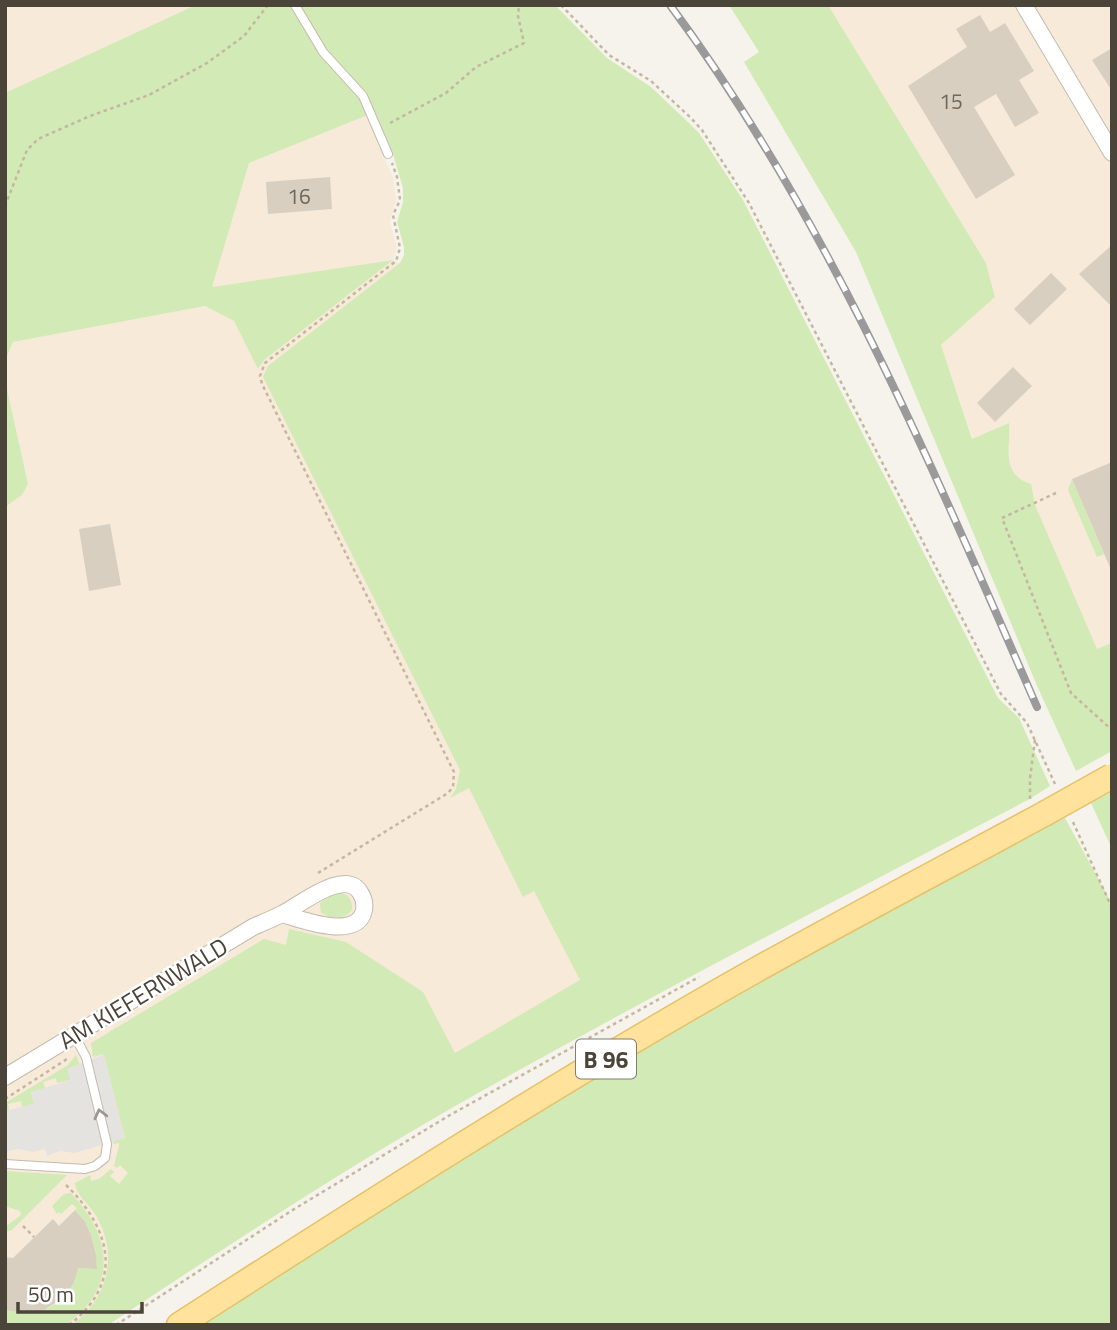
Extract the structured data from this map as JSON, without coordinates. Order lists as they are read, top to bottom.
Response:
{
  "streets": {
    "main road": ["B 96"],
    "street": ["AM KIEFERNWALD"]
  },
  "house_numbers": ["15", "16"],
  "scale_bar": "50 m"
}
